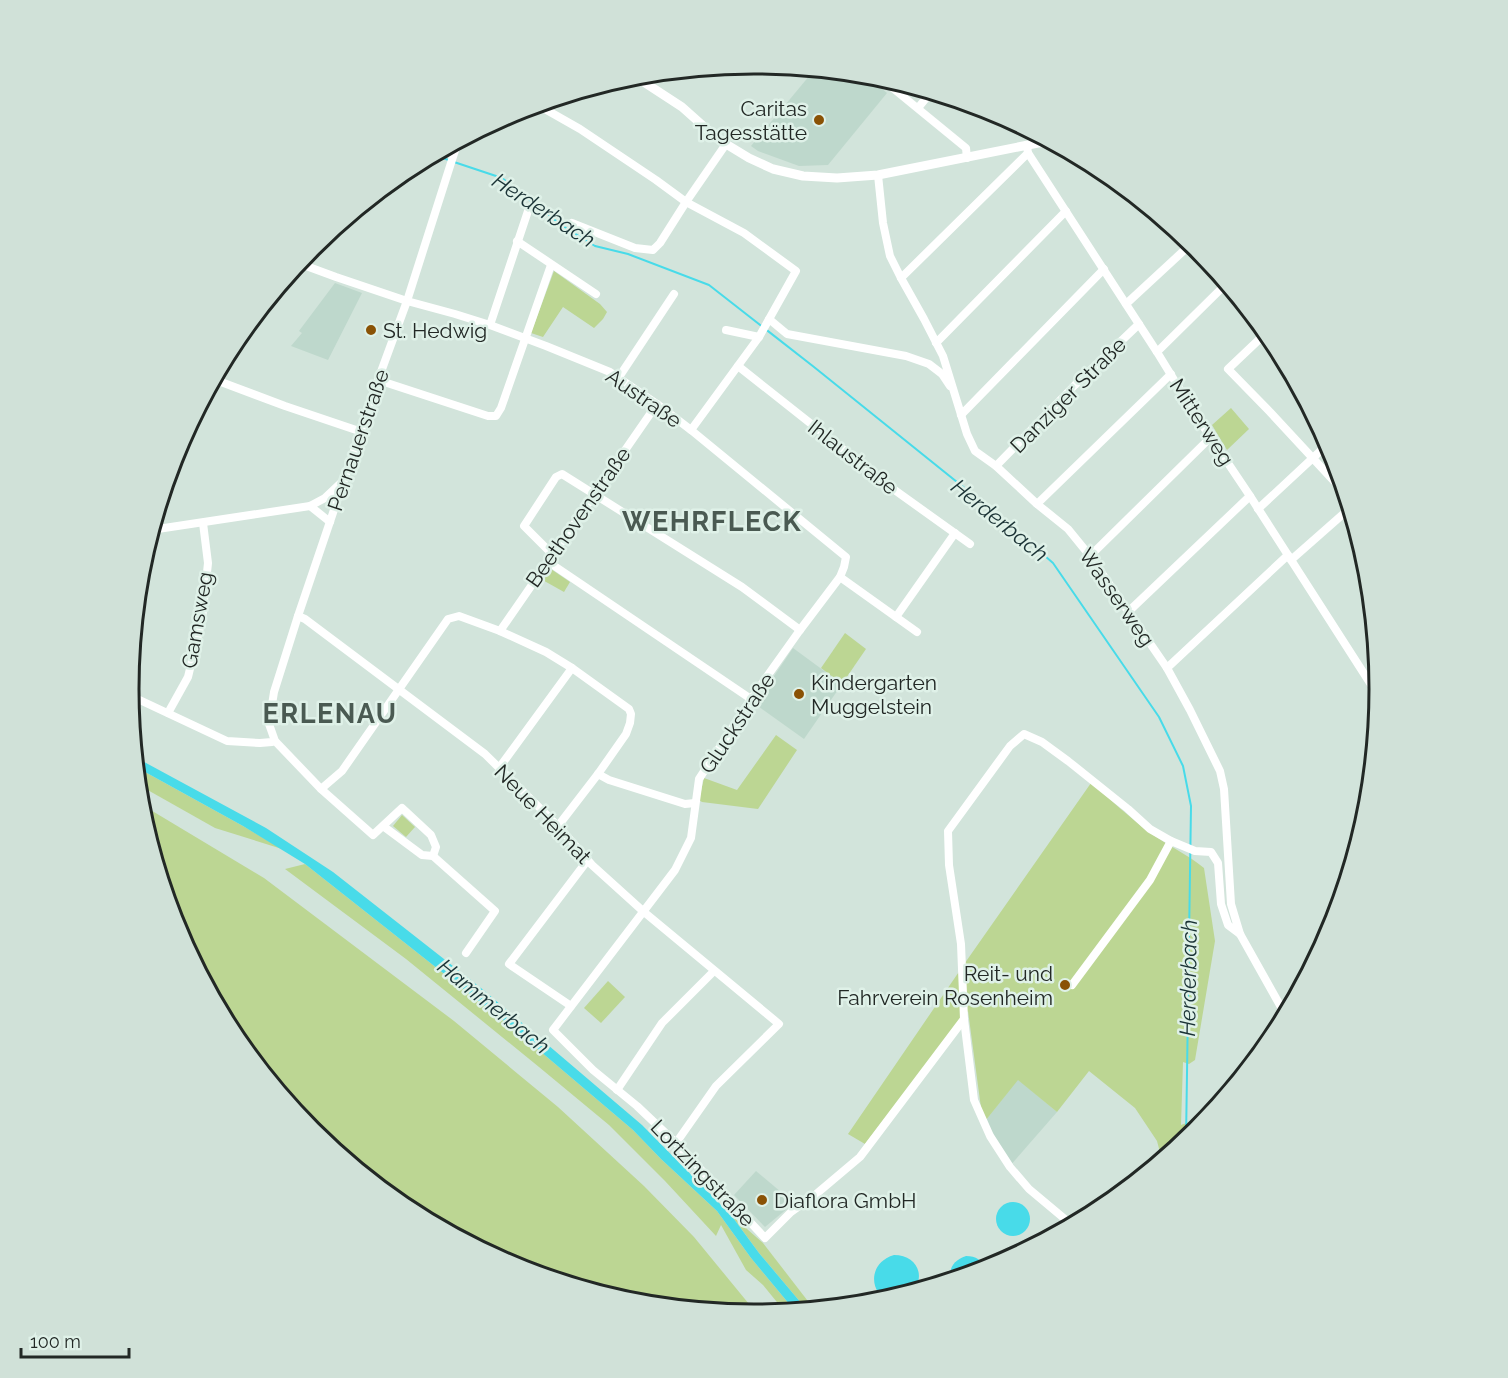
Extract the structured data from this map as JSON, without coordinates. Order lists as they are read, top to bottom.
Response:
{
  "streets": {
    "street": [
      "Danziger Straße",
      "Austraße",
      "Mitterweg",
      "Pernauerstraße",
      "Ihlaustraße",
      "Beethovenstraße",
      "Wasserweg",
      "Gamsweg",
      "Gluckstraße",
      "Neue Heimat",
      "Lortzingstraße"
    ]
  },
  "crossings": [
    ["Danziger Straße", "Mitterweg"],
    ["Danziger Straße", "Wasserweg"],
    ["Austraße", "Pernauerstraße"],
    ["Austraße", "Beethovenstraße"],
    ["Austraße", "Gluckstraße"],
    ["Pernauerstraße", "Neue Heimat"],
    ["Gluckstraße", "Neue Heimat"],
    ["Gluckstraße", "Lortzingstraße"],
    ["Neue Heimat", "Lortzingstraße"]
  ],
  "districts": ["WEHRFLECK", "ERLENAU"],
  "water": ["Herderbach", "Hammerbach"],
  "places": [
    "Caritas Tagesstätte",
    "St. Hedwig",
    "Kindergarten Muggelstein",
    "Reit- und Fahrverein Rosenheim",
    "Diaflora GmbH"
  ],
  "scale_bar": "100 m"
}
